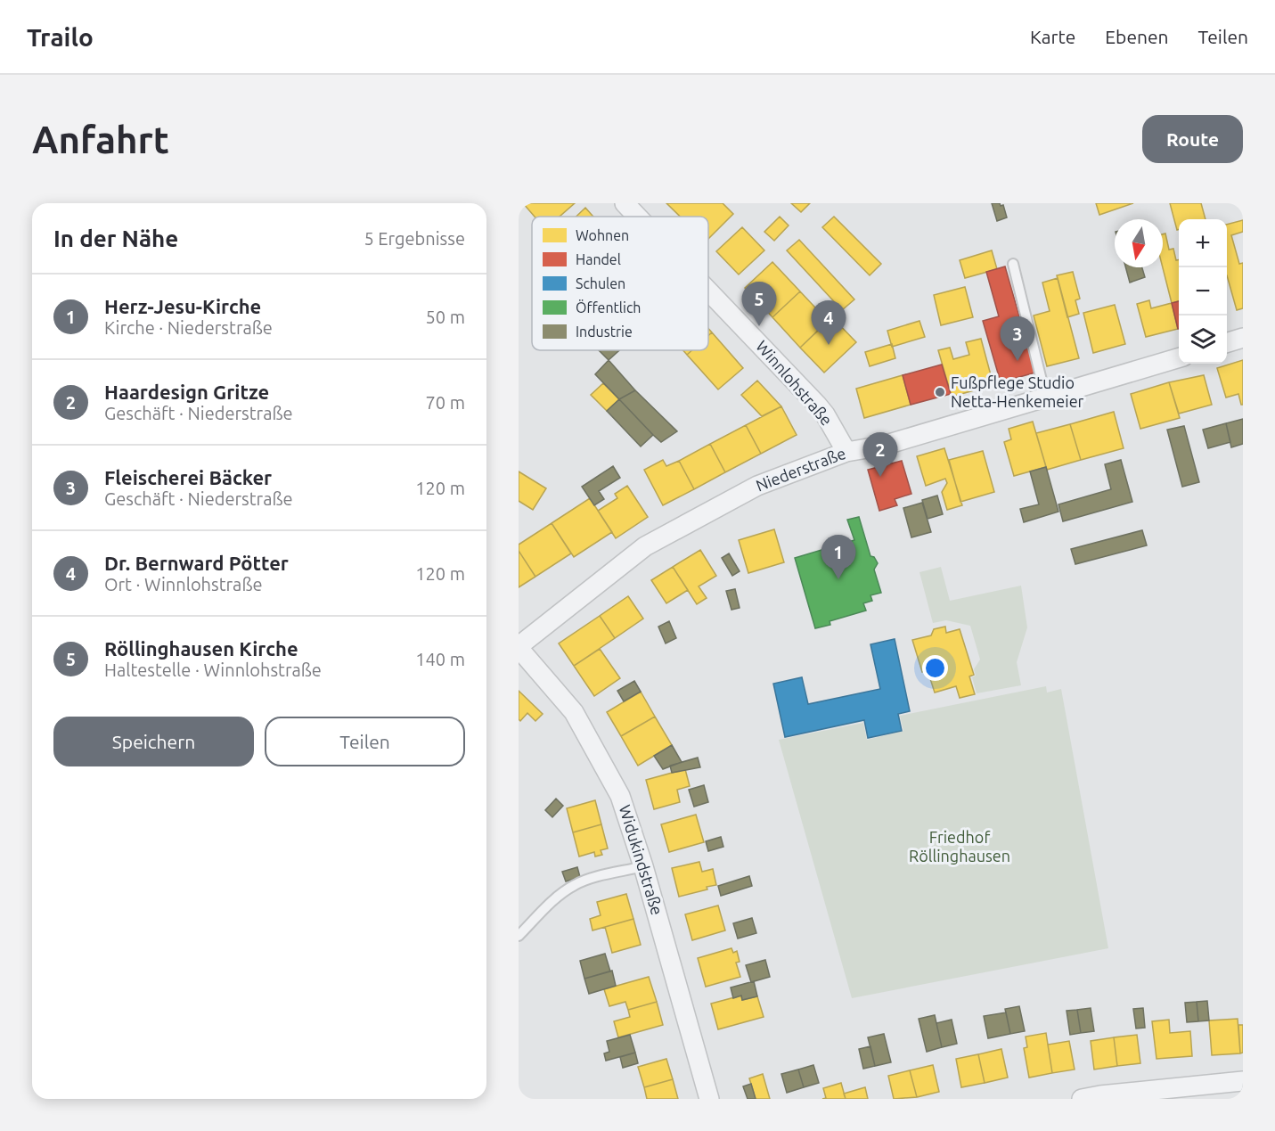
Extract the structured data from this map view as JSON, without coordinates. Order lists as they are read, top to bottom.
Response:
{
  "streets": {
    "street": ["Winnlohstraße", "Niederstraße", "Widukindstraße"]
  },
  "crossings": [
    ["Winnlohstraße", "Niederstraße"],
    ["Niederstraße", "Widukindstraße"]
  ],
  "parks": ["Friedhof Röllinghausen"],
  "places": ["Fußpflege Studio Netta-Henkemeier"],
  "legend": [
    "Wohnen",
    "Handel",
    "Schulen",
    "Öffentlich",
    "Industrie"
  ],
  "north": "bottom",
  "page": {
    "header": "Trailo",
    "nav": ["Karte", "Ebenen", "Teilen"],
    "buttons": [
      "Route",
      ["Speichern", "Teilen"]
    ],
    "title": "Anfahrt",
    "heading": ["In der Nähe", "5 Ergebnisse"],
    "map_buttons": ["+", "−"],
    "list": [
      {
        "mark": "1",
        "name": "Herz-Jesu-Kirche",
        "note": "Kirche · Niederstraße",
        "value": "50 m"
      },
      {
        "mark": "2",
        "name": "Haardesign Gritze",
        "note": "Geschäft · Niederstraße",
        "value": "70 m"
      },
      {
        "mark": "3",
        "name": "Fleischerei Bäcker",
        "note": "Geschäft · Niederstraße",
        "value": "120 m"
      },
      {
        "mark": "4",
        "name": "Dr. Bernward Pötter",
        "note": "Ort · Winnlohstraße",
        "value": "120 m"
      },
      {
        "mark": "5",
        "name": "Röllinghausen Kirche",
        "note": "Haltestelle · Winnlohstraße",
        "value": "140 m"
      }
    ],
    "pins": [
      "5",
      "4",
      "3",
      "2",
      "1"
    ]
  }
}
